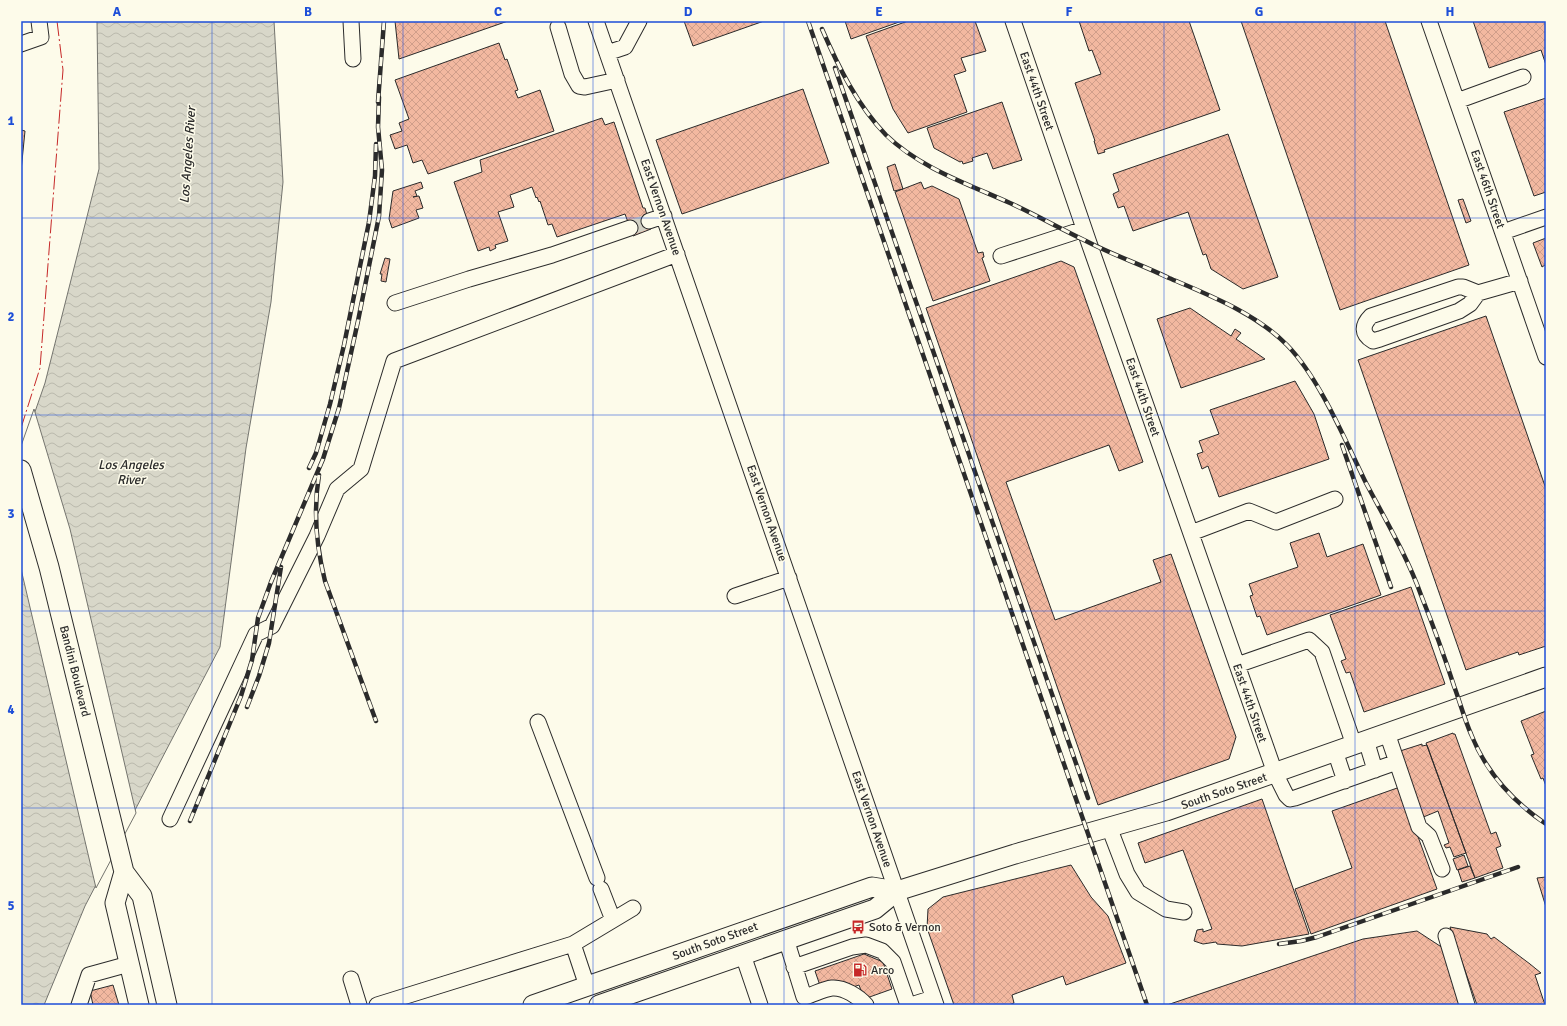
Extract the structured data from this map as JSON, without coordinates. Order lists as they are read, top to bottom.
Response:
{
  "streets": {
    "main road": ["Bandini Boulevard", "South Soto Street"],
    "street": ["East 44th Street", "East 46th Street", "East Vernon Avenue"]
  },
  "crossings": [
    ["East 44th Street", "South Soto Street"],
    ["East Vernon Avenue", "South Soto Street"]
  ],
  "water": ["Los Angeles River"],
  "places": {
    "bus stop": ["Soto & Vernon"],
    "fuel station": ["Arco"]
  },
  "grid": {
    "columns": [
      "A",
      "B",
      "C",
      "D",
      "E",
      "F",
      "G",
      "H"
    ],
    "rows": [
      "1",
      "2",
      "3",
      "4",
      "5"
    ]
  }
}
